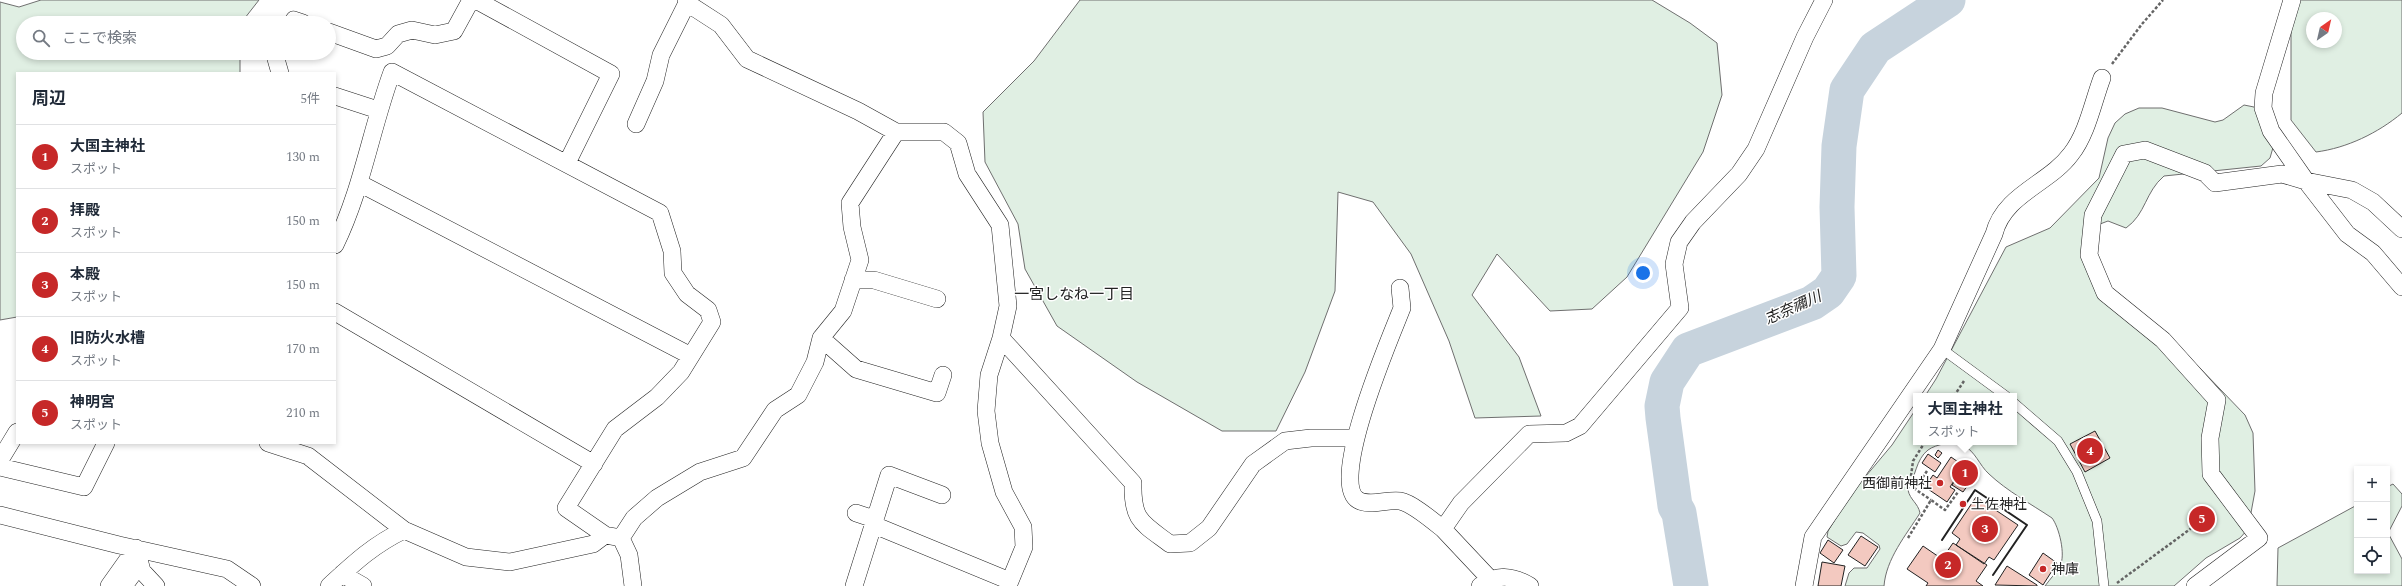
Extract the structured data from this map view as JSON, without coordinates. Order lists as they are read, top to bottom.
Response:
{
  "districts": ["一宮しなね一丁目"],
  "water": ["志奈禰川"],
  "places": ["西御前神社", "土佐神社", "神庫"],
  "north": "top right",
  "page": {
    "search": "ここで検索",
    "heading": ["周辺", "5件"],
    "list": [
      {
        "mark": "1",
        "name": "大国主神社",
        "note": "スポット",
        "value": "130 m"
      },
      {
        "mark": "2",
        "name": "拝殿",
        "note": "スポット",
        "value": "150 m"
      },
      {
        "mark": "3",
        "name": "本殿",
        "note": "スポット",
        "value": "150 m"
      },
      {
        "mark": "4",
        "name": "旧防火水槽",
        "note": "スポット",
        "value": "170 m"
      },
      {
        "mark": "5",
        "name": "神明宮",
        "note": "スポット",
        "value": "210 m"
      }
    ],
    "popup": ["大国主神社", "スポット"],
    "pins": [
      "4",
      "1",
      "5",
      "3",
      "2"
    ],
    "map_buttons": ["+", "−"]
  }
}
